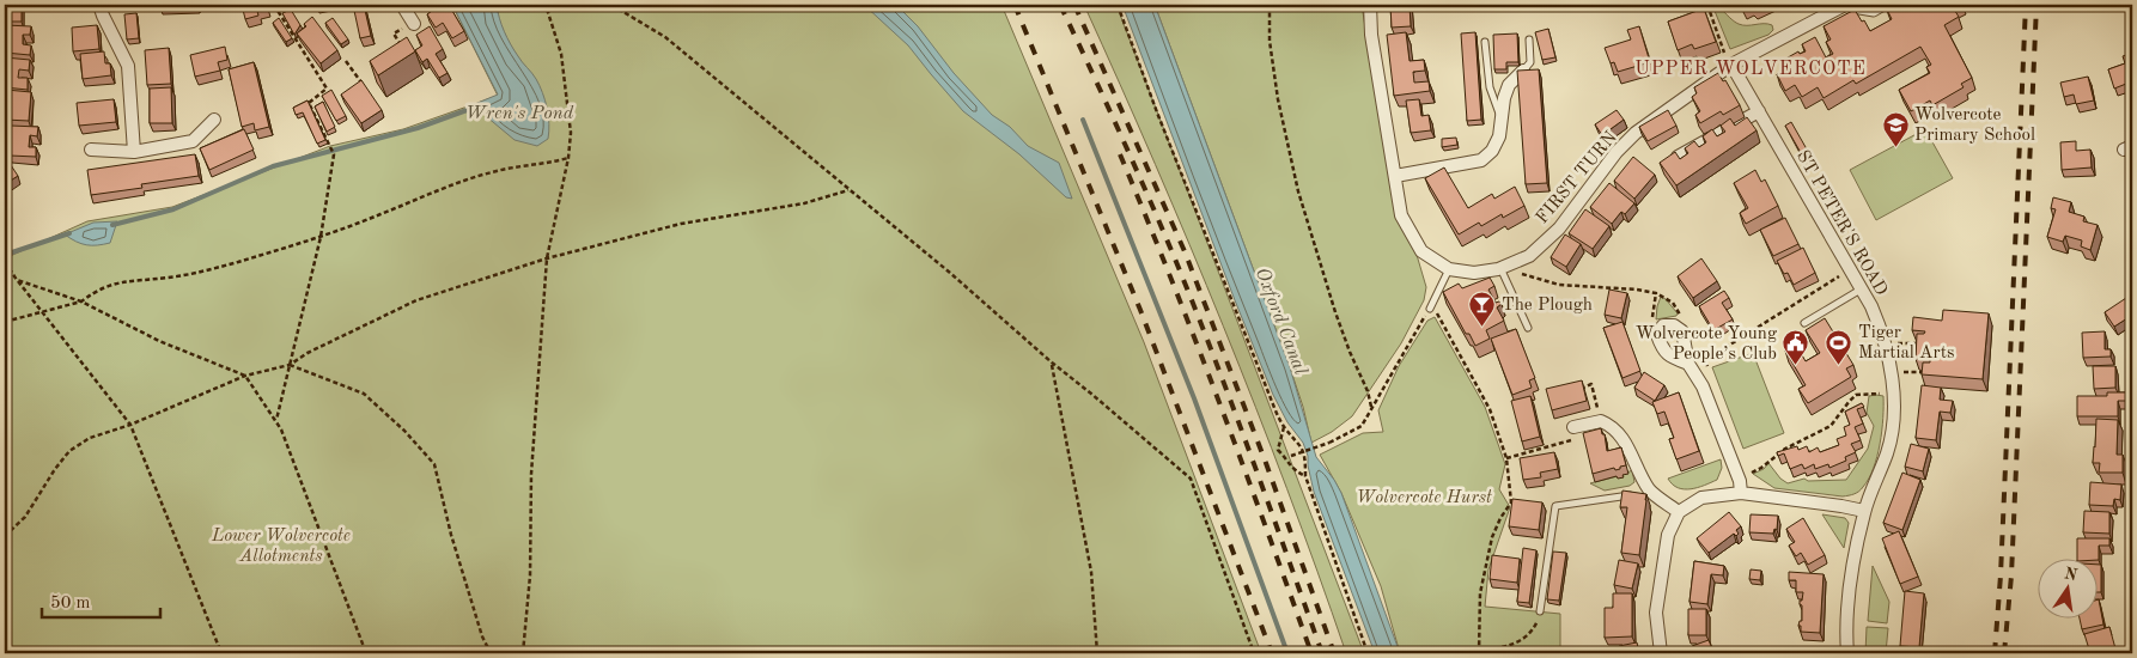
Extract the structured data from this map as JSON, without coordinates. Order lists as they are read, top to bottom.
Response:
{
  "streets": {
    "street": ["FIRST TURN", "ST PETER'S ROAD"]
  },
  "crossings": [
    ["FIRST TURN", "ST PETER'S ROAD"]
  ],
  "districts": ["UPPER WOLVERCOTE"],
  "water": ["Wren's Pond", "Oxford Canal"],
  "parks": ["Wolvercote Hurst", "Lower Wolvercote Allotments"],
  "places": {
    "school or university": ["Wolvercote Primary School"],
    "bar": ["The Plough"],
    "sports": ["Tiger Martial Arts"],
    "public building": ["Wolvercote Young People’s Club"]
  },
  "scale_bar": "50 m",
  "north": "top"
}
